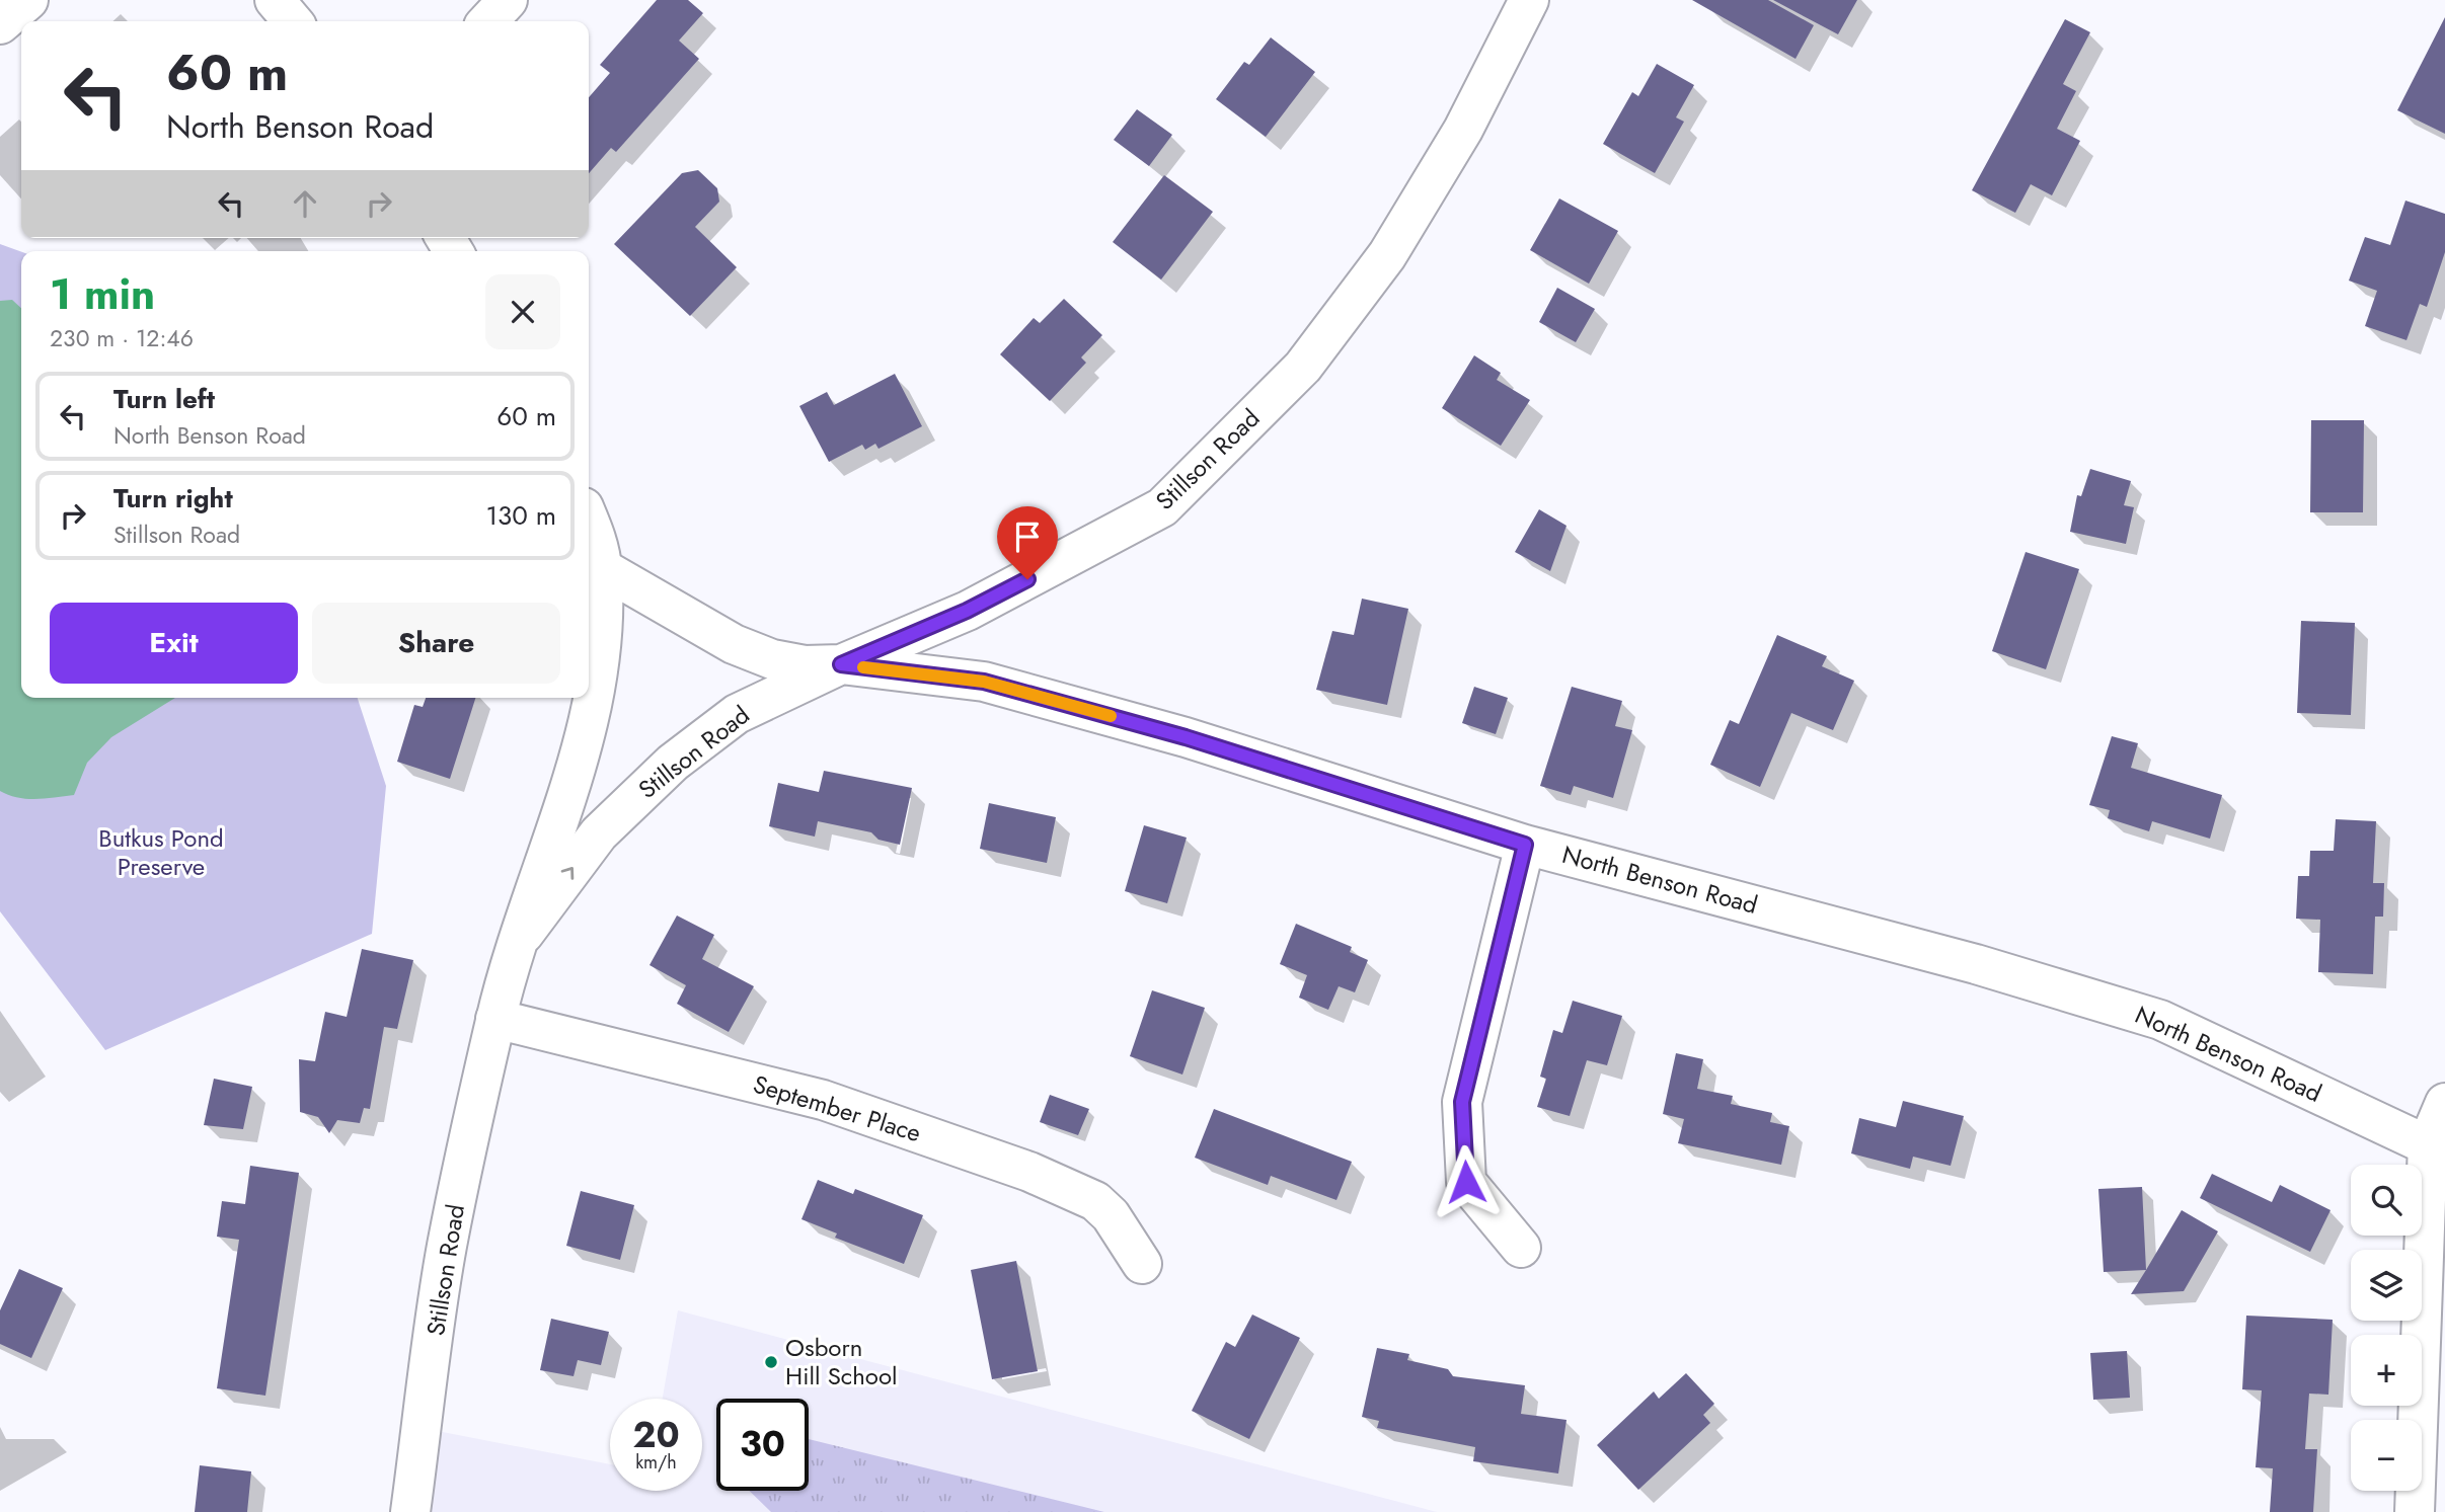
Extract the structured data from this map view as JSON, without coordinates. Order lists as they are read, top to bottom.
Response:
{
  "streets": {
    "street": ["Stillson Road", "North Benson Road", "September Place"]
  },
  "crossings": [
    ["Stillson Road", "North Benson Road"],
    ["Stillson Road", "September Place"]
  ],
  "parks": ["Butkus Pond Preserve"],
  "places": ["Osborn Hill School"],
  "page": {
    "turn": ["60 m", "North Benson Road"],
    "heading": ["1 min", "230 m · 12:46"],
    "list": [
      {
        "name": "Turn left",
        "note": "North Benson Road",
        "value": "60 m"
      },
      {
        "name": "Turn right",
        "note": "Stillson Road",
        "value": "130 m"
      }
    ],
    "buttons": ["Exit", "Share"],
    "map_buttons": ["+", "−"],
    "speed": "20 km/h",
    "limit": "30"
  }
}
